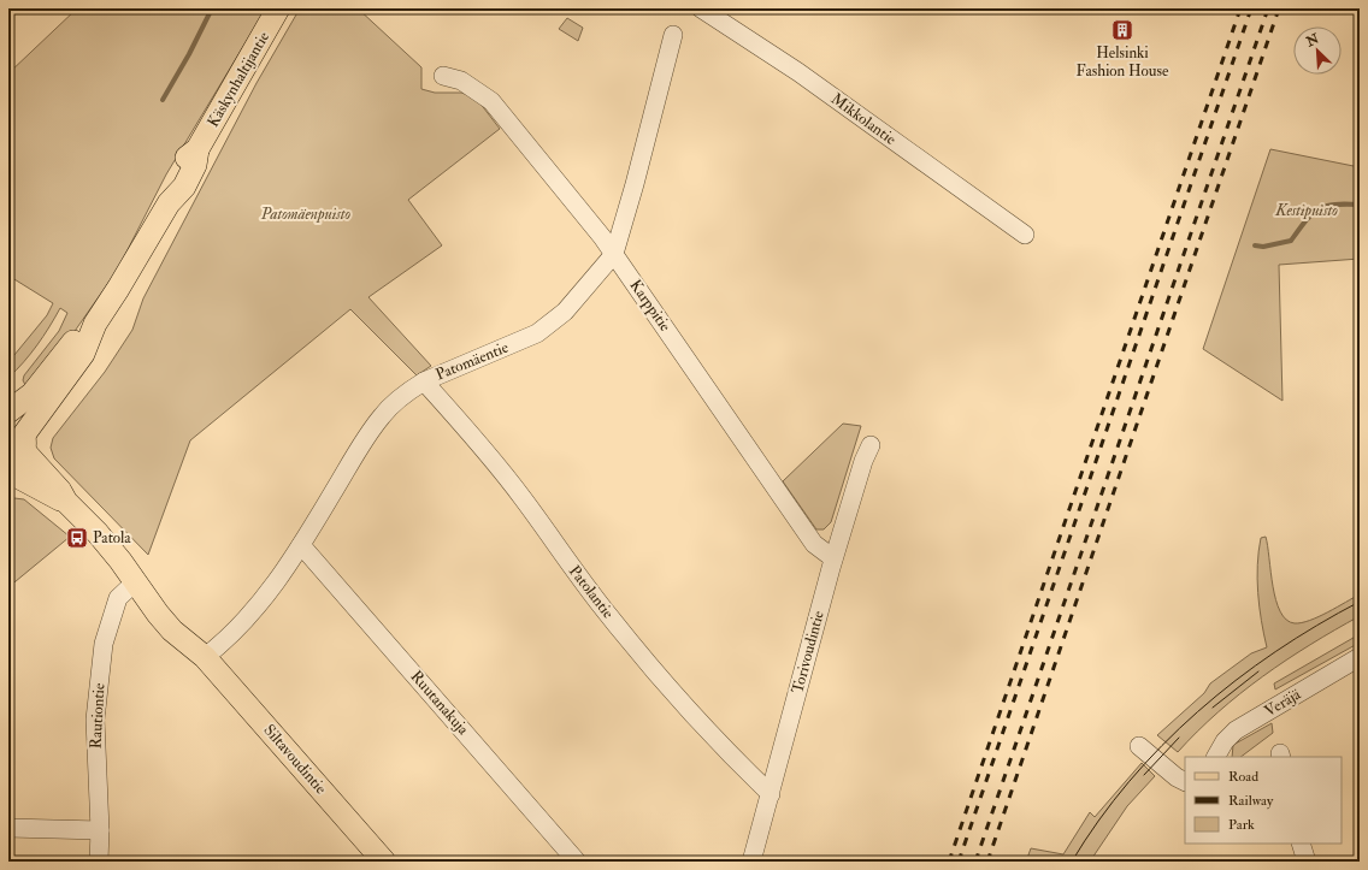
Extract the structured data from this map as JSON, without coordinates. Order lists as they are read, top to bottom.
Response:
{
  "streets": {
    "main road": ["Käskynhaltijantie", "Siltavoudintie"],
    "street": [
      "Mikkolantie",
      "Karppitie",
      "Patomäentie",
      "Patolantie",
      "Torivoudintie",
      "Ruutanakuja",
      "Veräjä",
      "Rautiontie"
    ]
  },
  "crossings": [
    ["Käskynhaltijantie", "Siltavoudintie"],
    ["Karppitie", "Patomäentie"],
    ["Karppitie", "Torivoudintie"],
    ["Patomäentie", "Patolantie"],
    ["Patomäentie", "Ruutanakuja"],
    ["Patomäentie", "Siltavoudintie"],
    ["Patolantie", "Torivoudintie"],
    ["Rautiontie", "Siltavoudintie"]
  ],
  "parks": ["Kestipuisto", "Patomäenpuisto"],
  "places": {
    "building": ["Helsinki Fashion House"],
    "bus stop": ["Patola"]
  },
  "legend": ["Road", "Railway", "Park"],
  "north": "top left"
}
